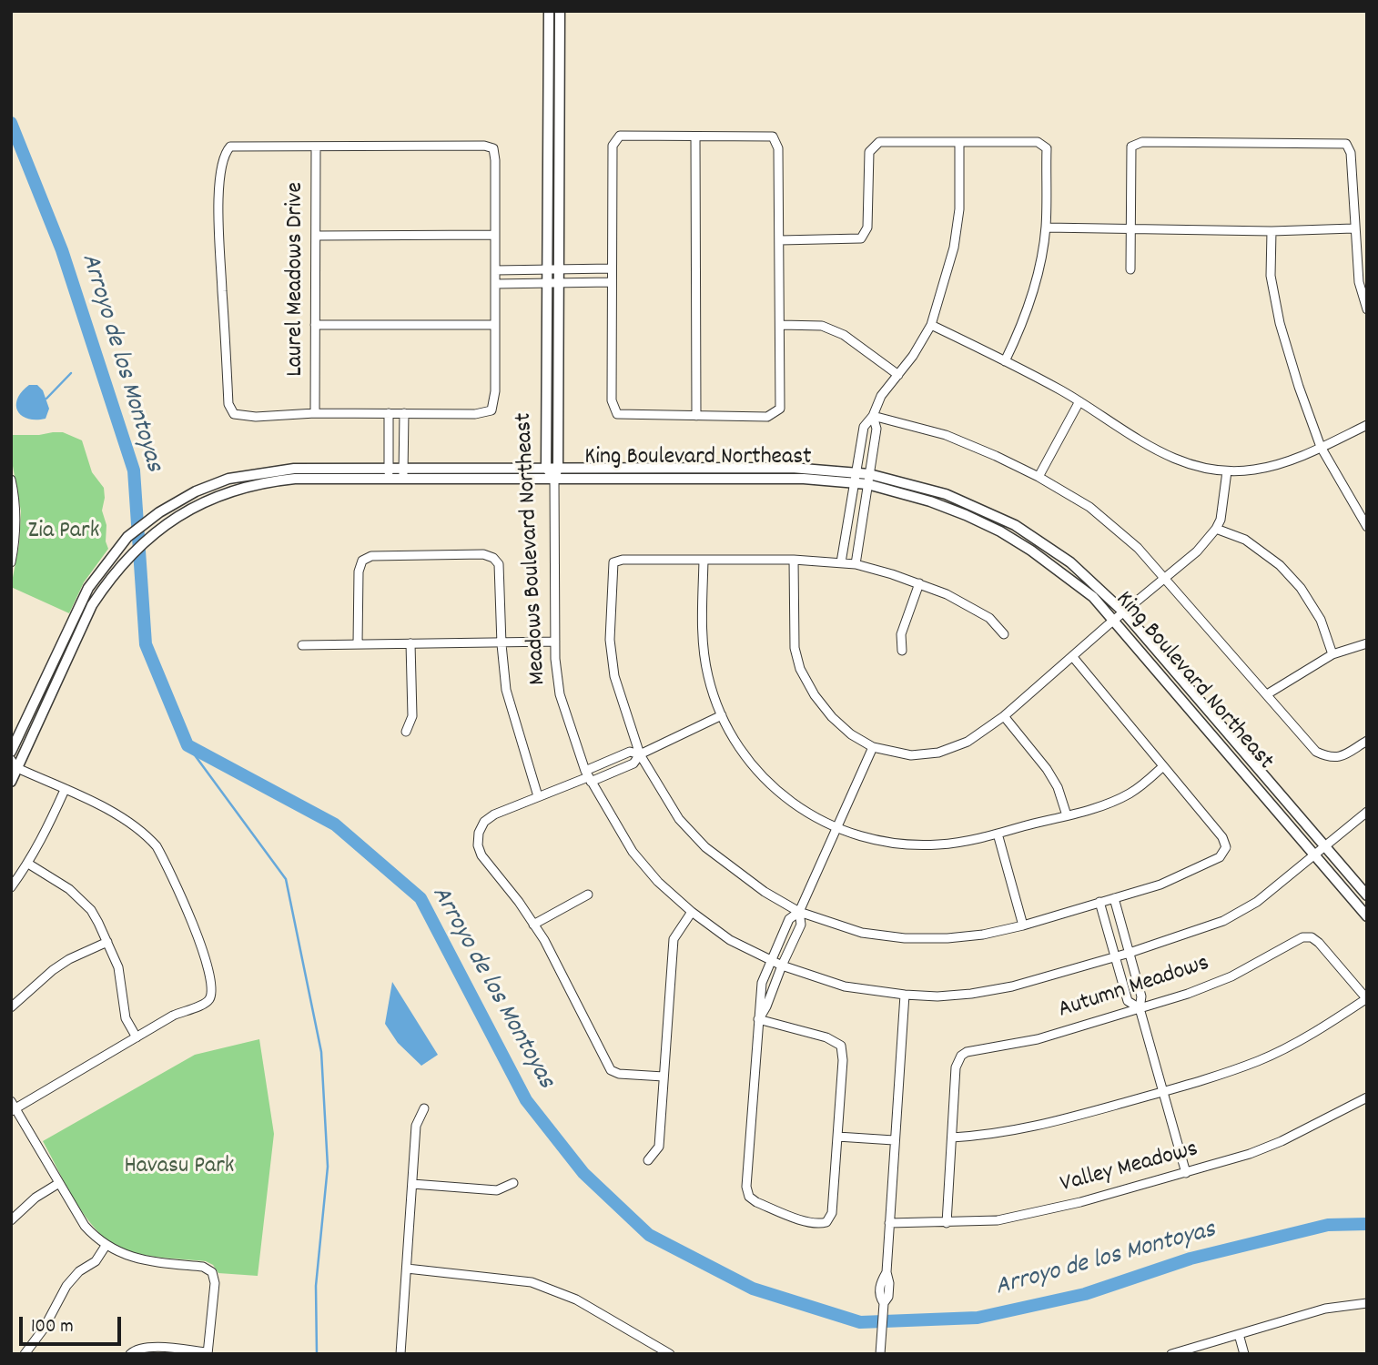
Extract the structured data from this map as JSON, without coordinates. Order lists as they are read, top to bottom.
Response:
{
  "streets": {
    "street": [
      "Laurel Meadows Drive",
      "King Boulevard Northeast",
      "Meadows Boulevard Northeast",
      "Autumn Meadows",
      "Valley Meadows"
    ]
  },
  "crossings": [
    ["King Boulevard Northeast", "Meadows Boulevard Northeast"]
  ],
  "water": ["Arroyo de los Montoyas"],
  "parks": ["Zia Park", "Havasu Park"],
  "scale_bar": "100 m"
}
